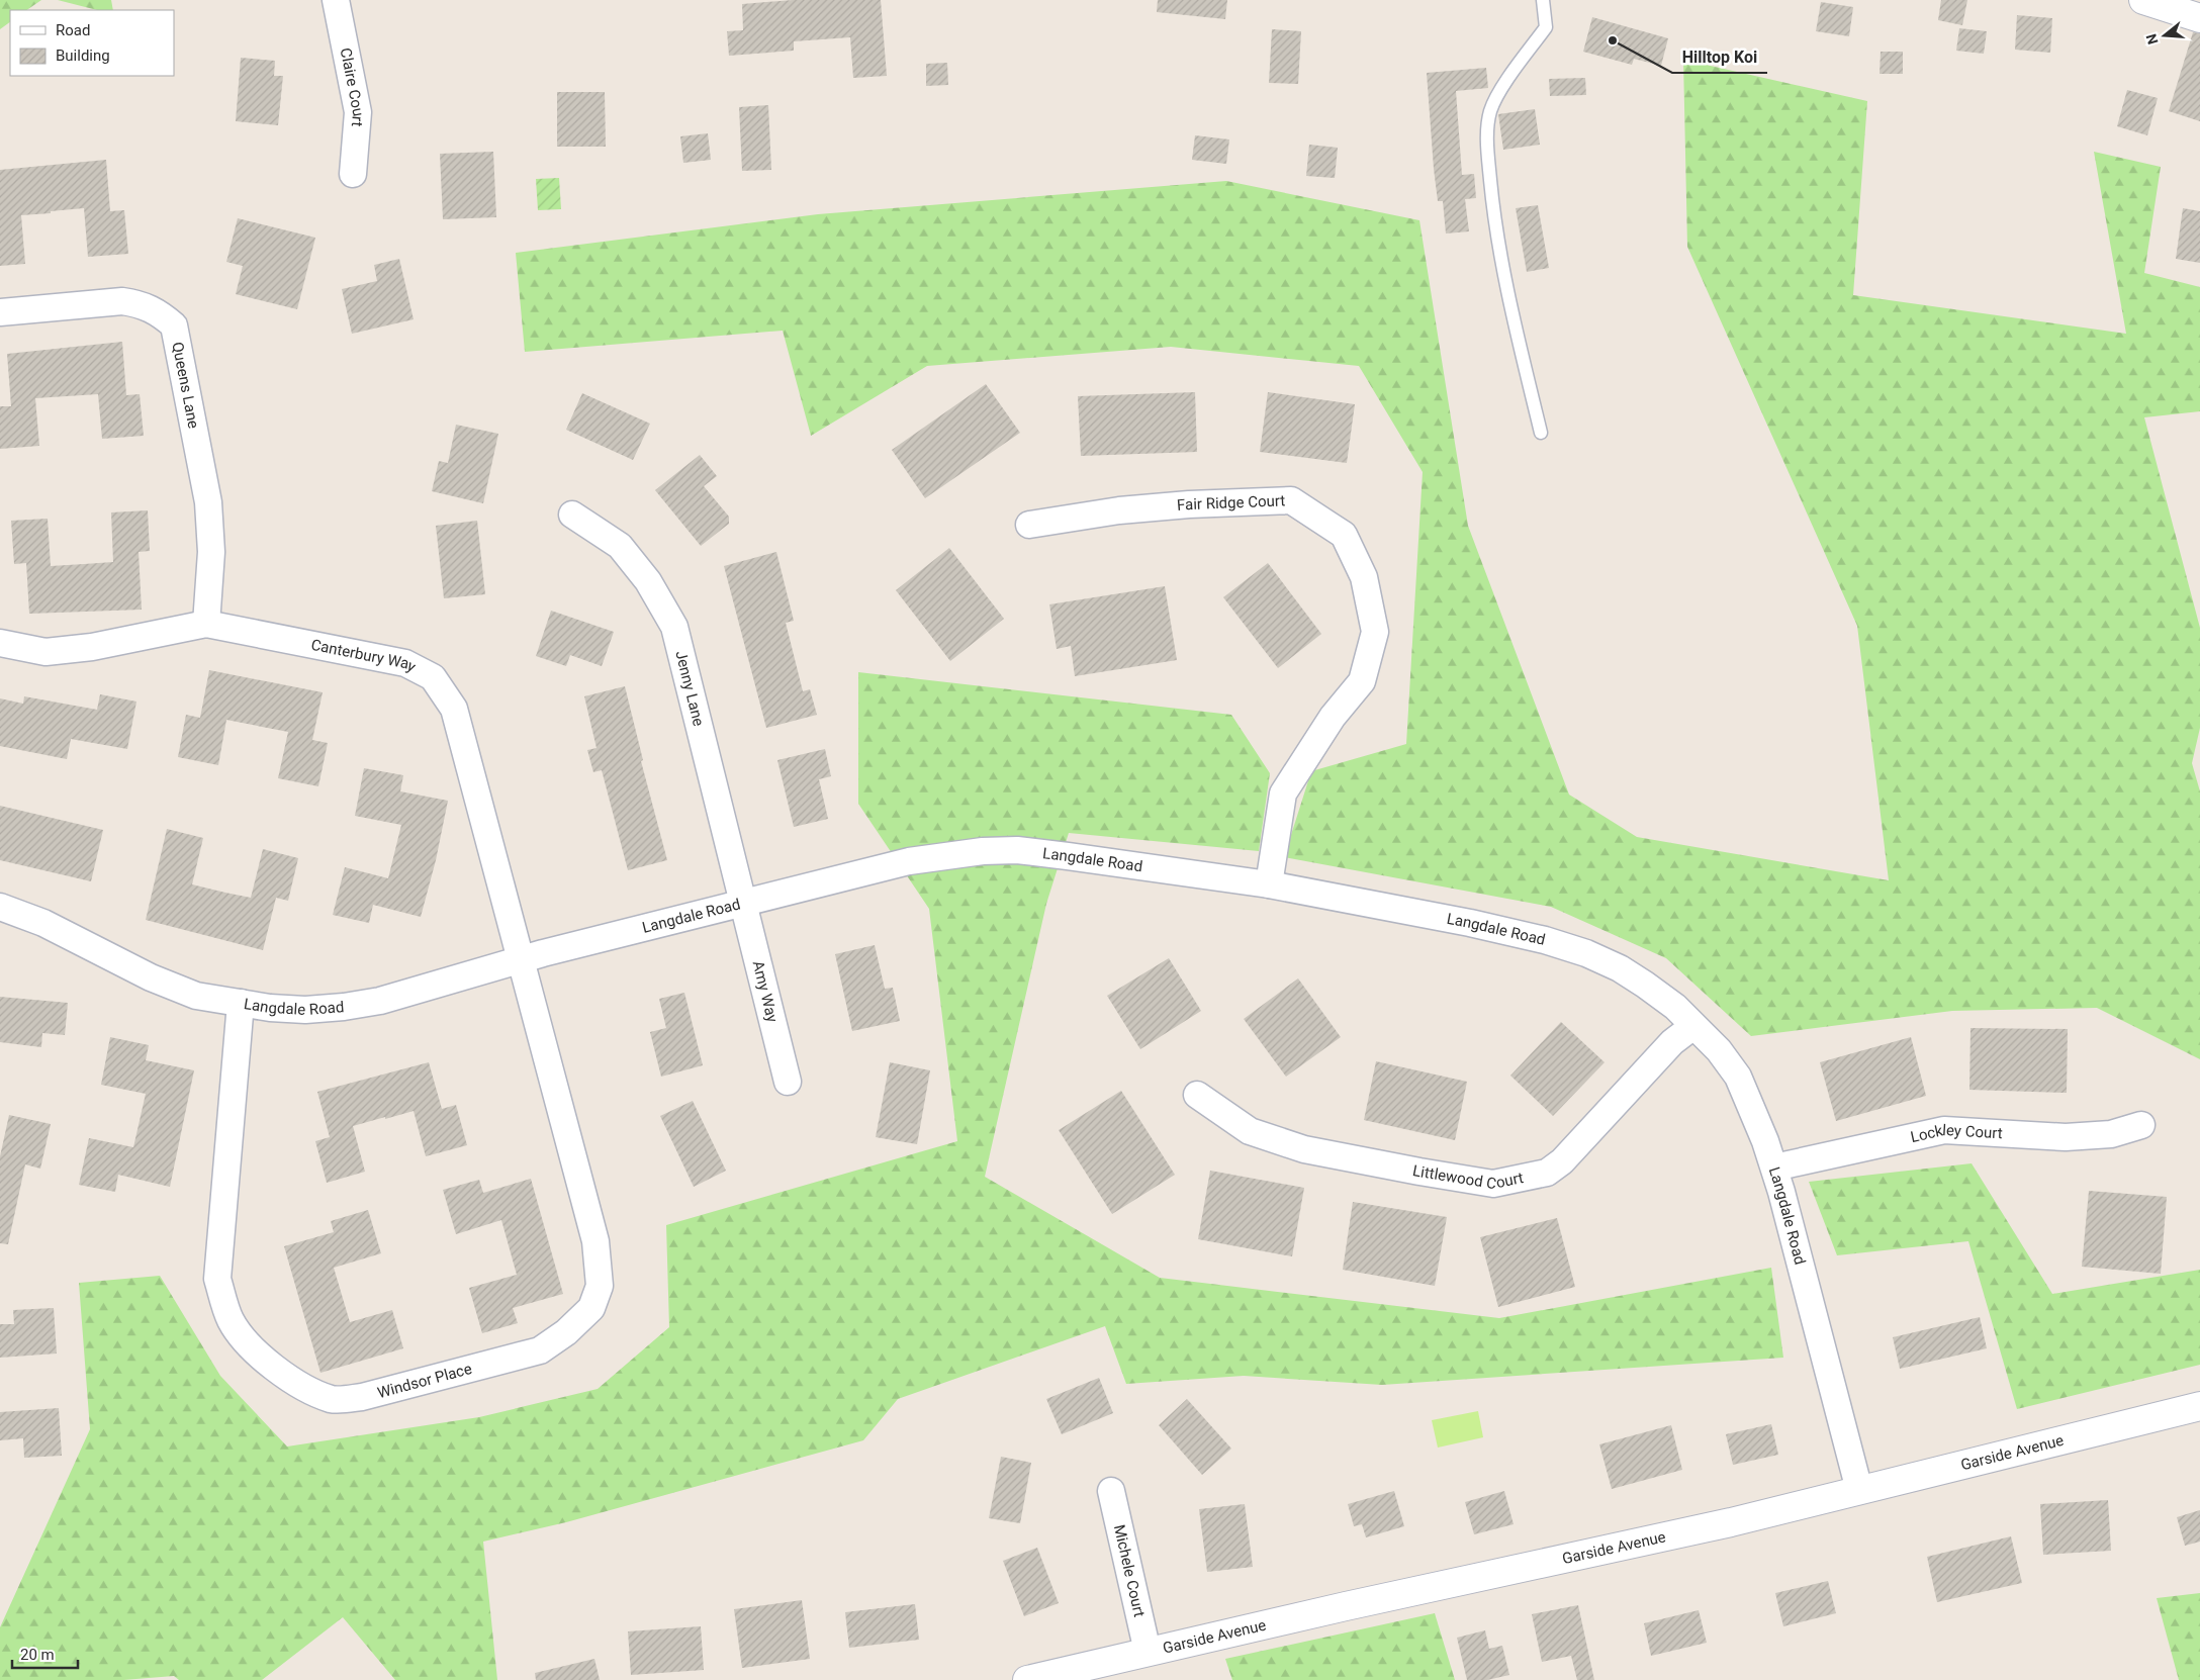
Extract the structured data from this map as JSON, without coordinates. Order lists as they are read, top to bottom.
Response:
{
  "streets": {
    "street": [
      "Claire Court",
      "Queens Lane",
      "Fair Ridge Court",
      "Canterbury Way",
      "Jenny Lane",
      "Langdale Road",
      "Amy Way",
      "Lockley Court",
      "Littlewood Court",
      "Windsor Place",
      "Garside Avenue",
      "Michele Court"
    ]
  },
  "crossings": [
    ["Queens Lane", "Canterbury Way"],
    ["Fair Ridge Court", "Langdale Road"],
    ["Canterbury Way", "Langdale Road"],
    ["Canterbury Way", "Windsor Place"],
    ["Jenny Lane", "Langdale Road"],
    ["Jenny Lane", "Amy Way"],
    ["Langdale Road", "Amy Way"],
    ["Langdale Road", "Lockley Court"],
    ["Langdale Road", "Littlewood Court"],
    ["Langdale Road", "Windsor Place"],
    ["Langdale Road", "Garside Avenue"],
    ["Garside Avenue", "Michele Court"]
  ],
  "places": ["Hilltop Koi"],
  "legend": ["Road", "Building"],
  "scale_bar": "20 m",
  "north": "left"
}
